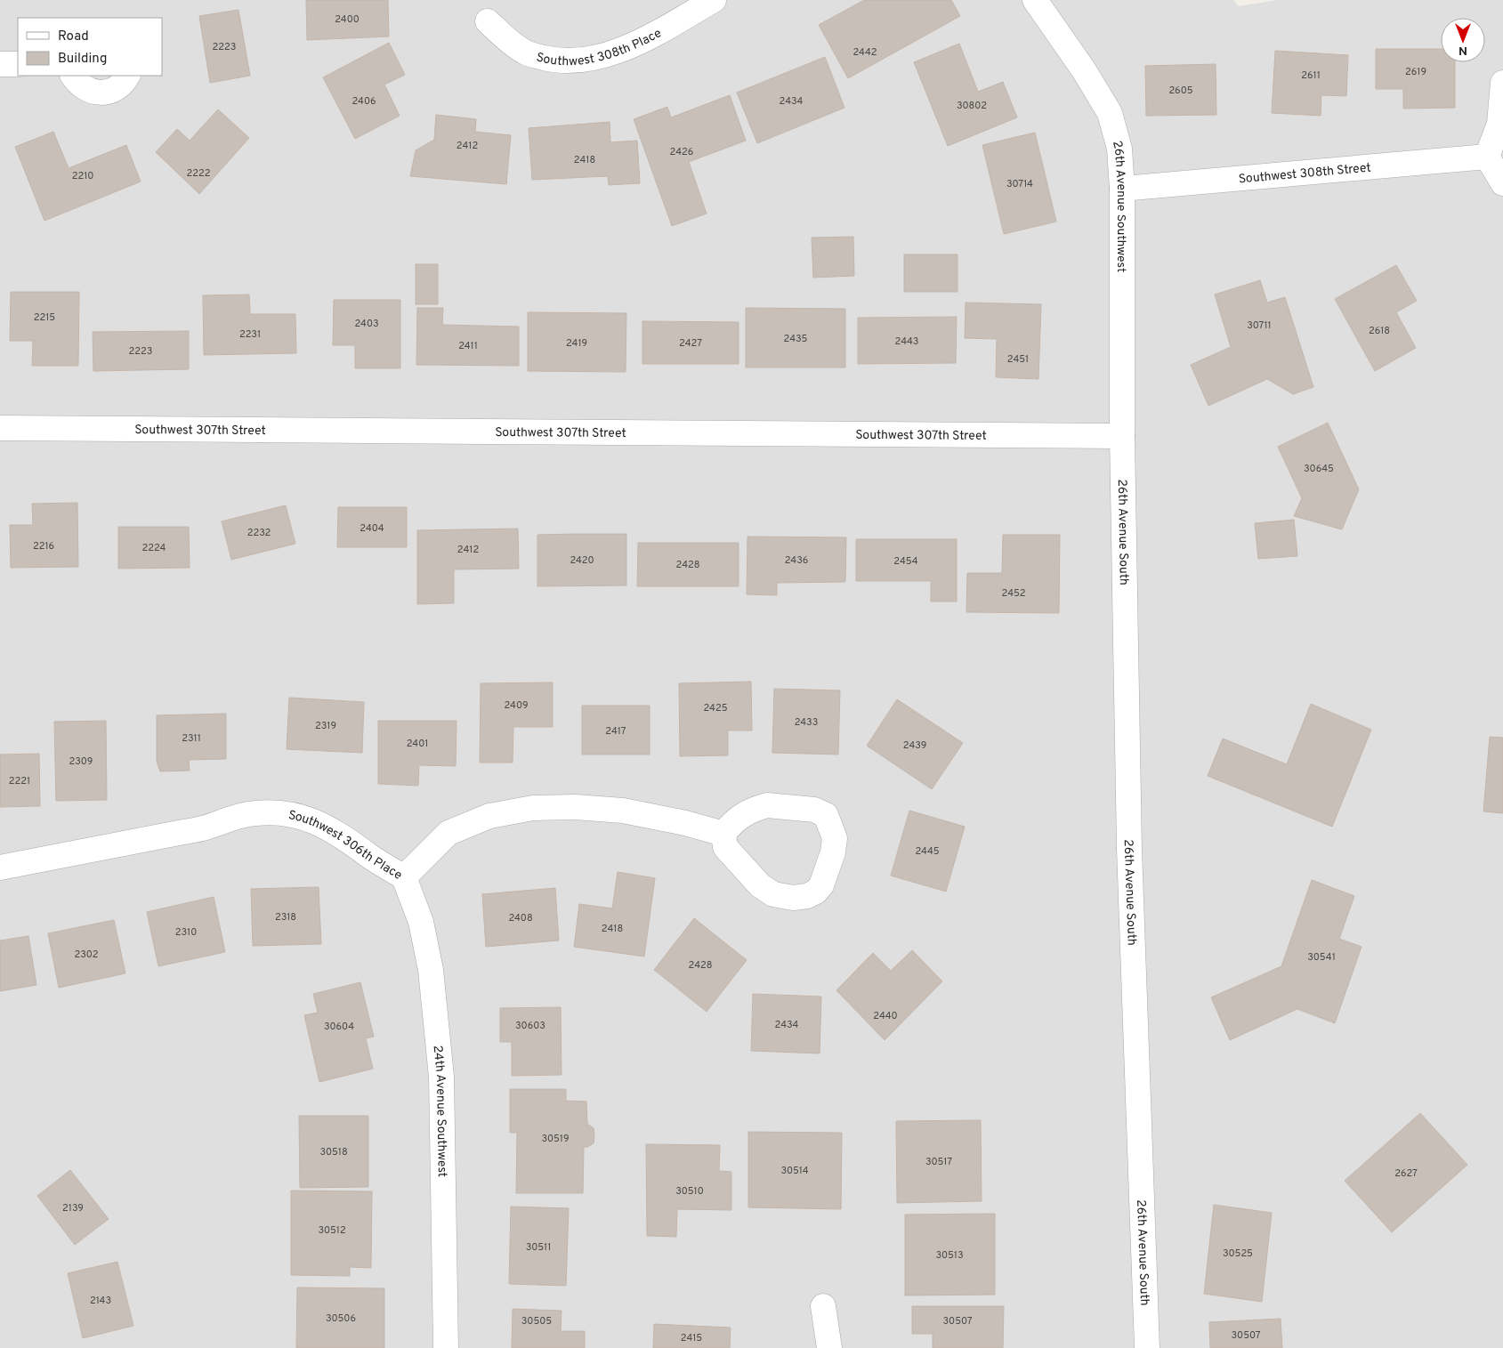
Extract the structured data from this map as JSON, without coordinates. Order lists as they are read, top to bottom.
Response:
{
  "streets": {
    "street": [
      "Southwest 308th Place",
      "Southwest 308th Street",
      "26th Avenue Southwest",
      "Southwest 307th Street",
      "26th Avenue South",
      "Southwest 306th Place",
      "24th Avenue Southwest"
    ]
  },
  "crossings": [
    ["Southwest 308th Street", "26th Avenue Southwest"],
    ["26th Avenue Southwest", "Southwest 307th Street"],
    ["26th Avenue Southwest", "26th Avenue South"],
    ["Southwest 307th Street", "26th Avenue South"],
    ["Southwest 306th Place", "24th Avenue Southwest"]
  ],
  "house_numbers": [
    "2400",
    "2223",
    "2442",
    "2619",
    "2611",
    "2605",
    "2406",
    "2434",
    "30802",
    "2412",
    "2426",
    "2418",
    "2222",
    "2210",
    "30714",
    "2215",
    "2403",
    "30711",
    "2618",
    "2231",
    "2435",
    "2443",
    "2419",
    "2427",
    "2411",
    "2223",
    "2451",
    "30645",
    "2404",
    "2232",
    "2216",
    "2224",
    "2412",
    "2420",
    "2436",
    "2454",
    "2428",
    "2452",
    "2409",
    "2425",
    "2433",
    "2319",
    "2417",
    "2311",
    "2401",
    "2439",
    "2309",
    "2221",
    "2445",
    "2318",
    "2408",
    "2418",
    "2310",
    "2302",
    "30541",
    "2428",
    "2440",
    "2434",
    "30603",
    "30604",
    "30519",
    "30518",
    "30517",
    "30514",
    "2627",
    "30510",
    "2139",
    "30512",
    "30511",
    "30525",
    "30513",
    "2143",
    "30506",
    "30505",
    "30507",
    "30507",
    "2415"
  ],
  "legend": ["Road", "Building"],
  "north": "bottom"
}
